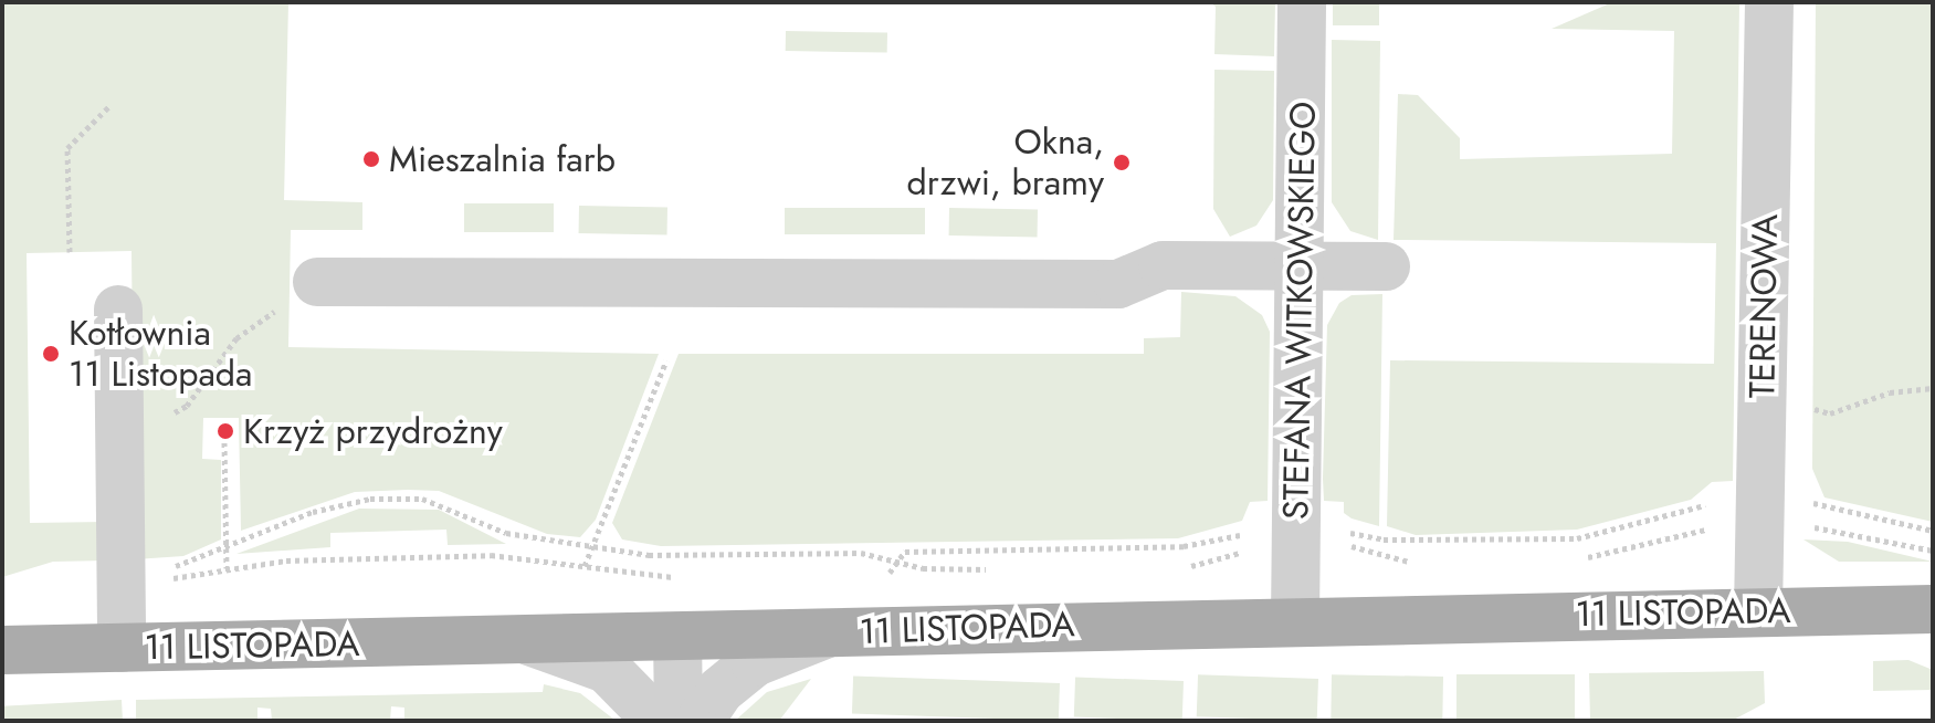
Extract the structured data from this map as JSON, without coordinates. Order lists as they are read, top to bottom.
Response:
{
  "streets": {
    "main road": ["11 LISTOPADA"],
    "street": ["TERENOWA", "STEFANA WITKOWSKIEGO"]
  },
  "crossings": [
    ["TERENOWA", "11 LISTOPADA"],
    ["STEFANA WITKOWSKIEGO", "11 LISTOPADA"]
  ],
  "places": [
    "Mieszalnia farb",
    "Okna, drzwi, bramy",
    "Kotłownia 11 Listopada",
    "Krzyż przydrożny"
  ]
}
